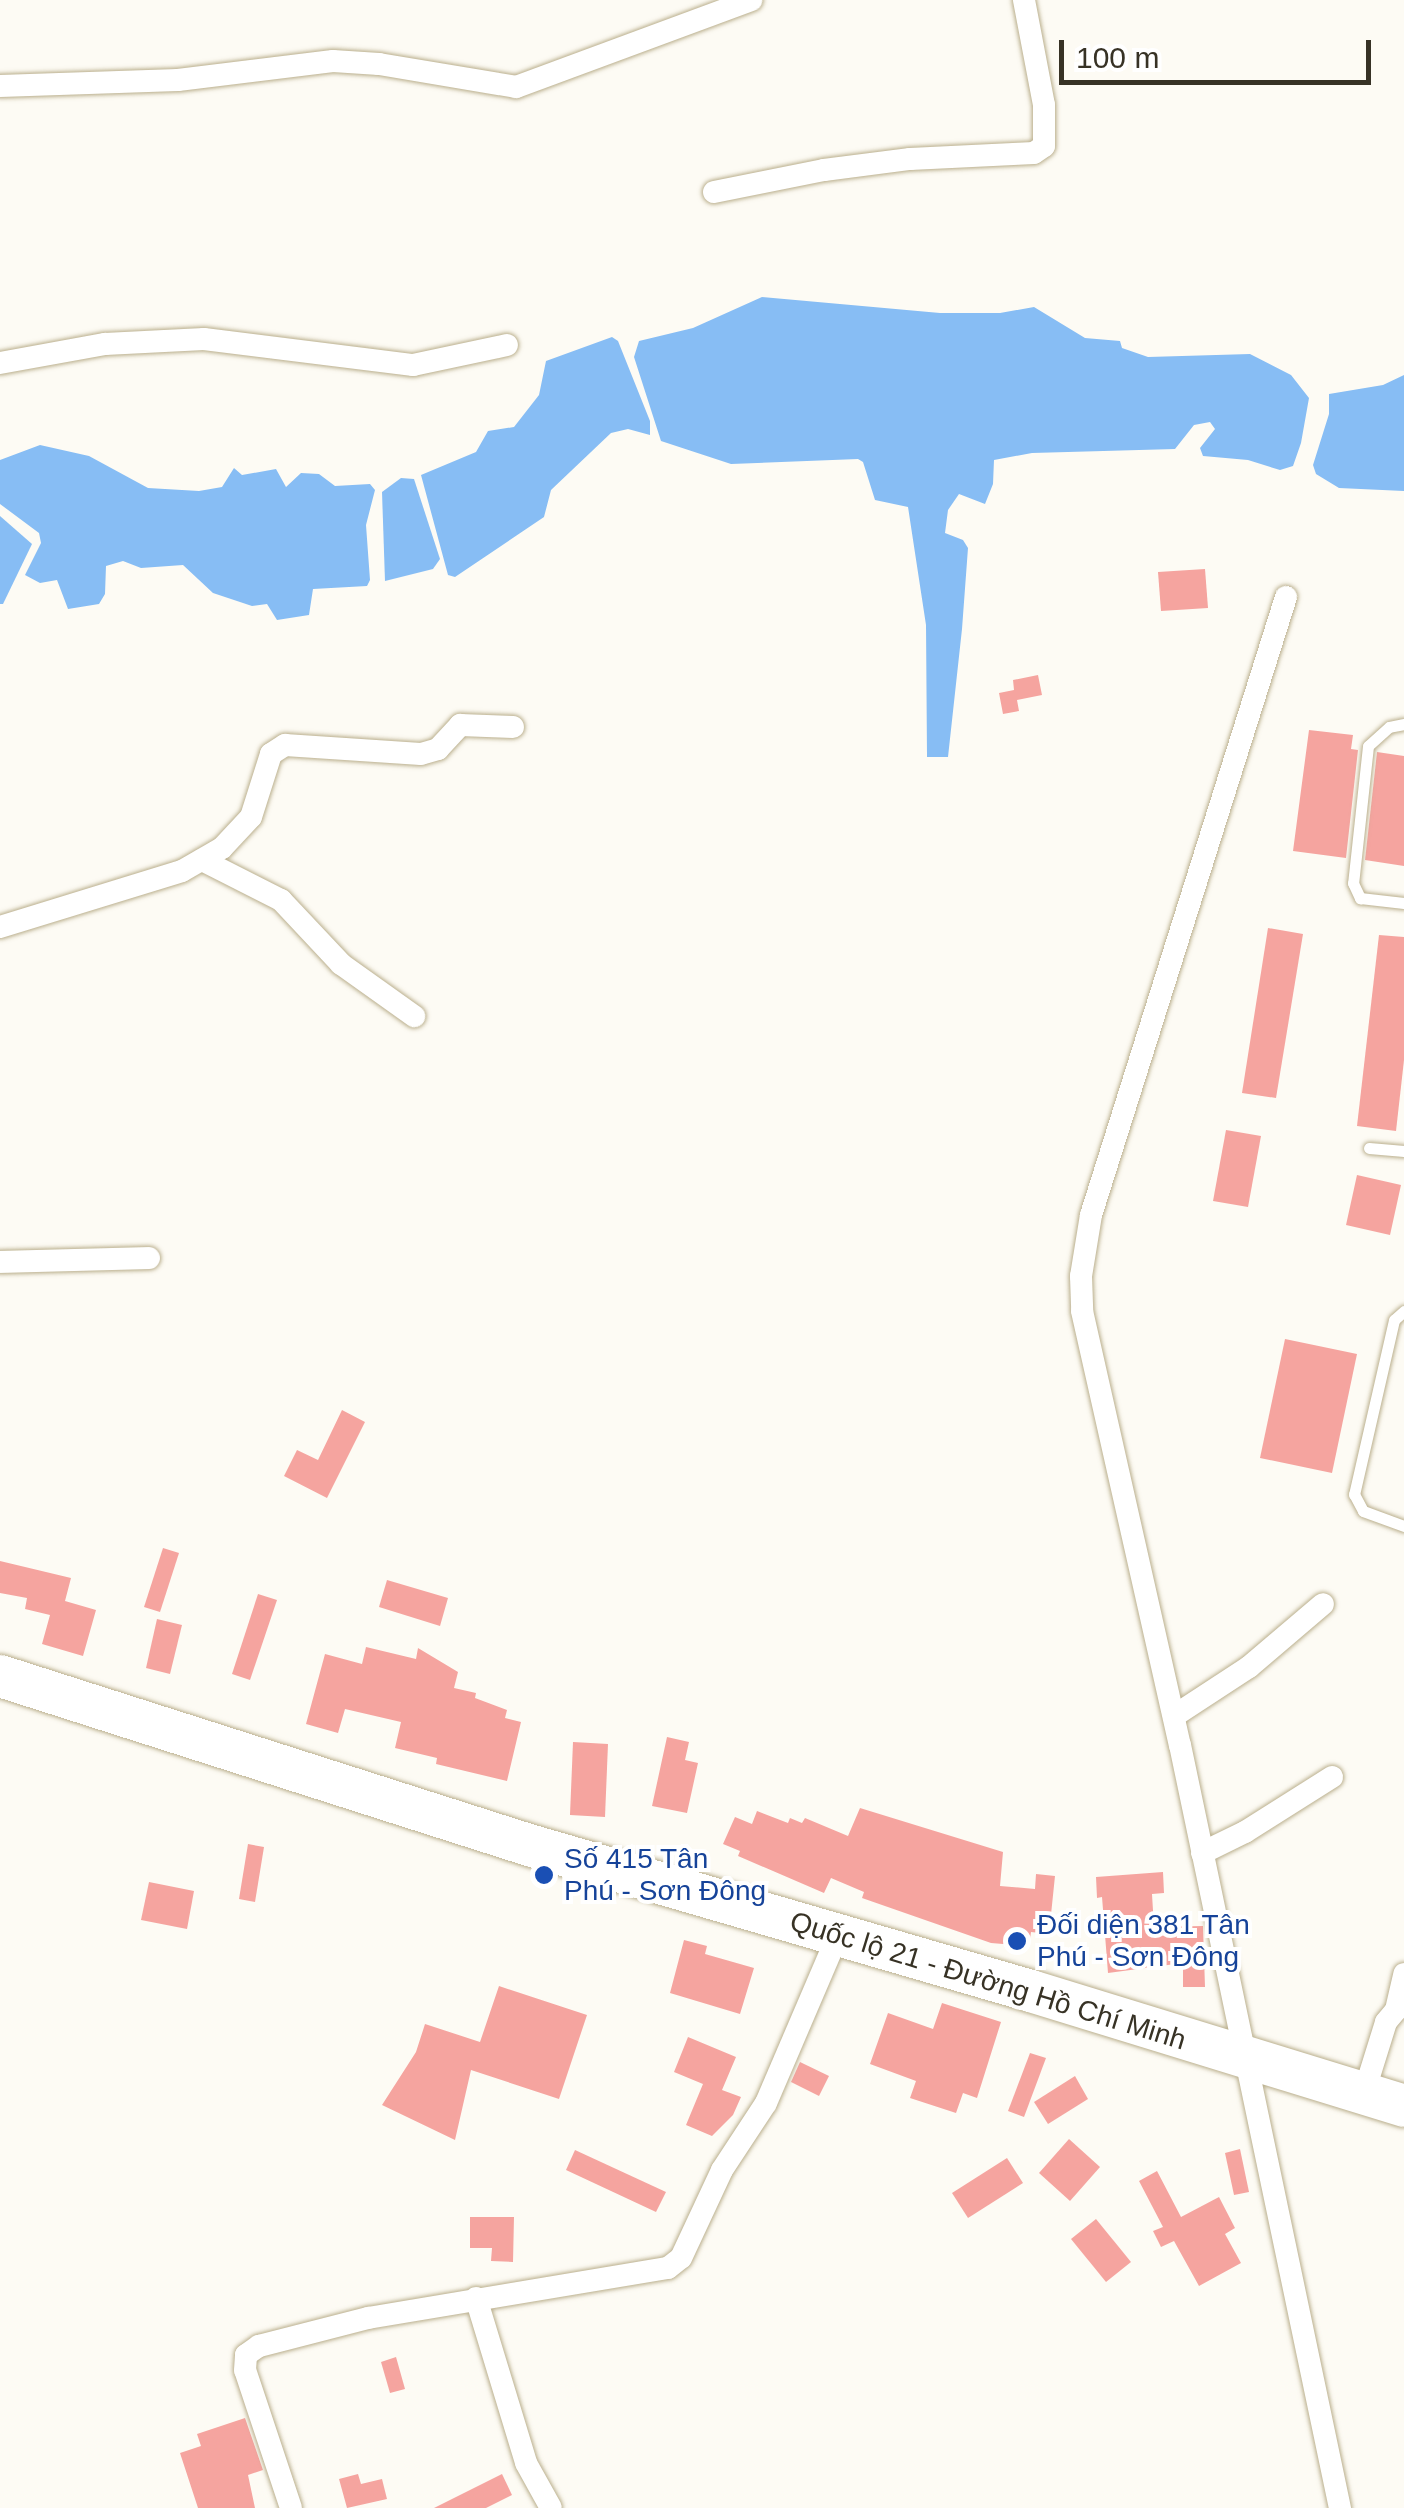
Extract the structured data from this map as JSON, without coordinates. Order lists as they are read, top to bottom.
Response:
{
  "streets": {
    "highway": ["Quốc lộ 21 - Đường Hồ Chí Minh"]
  },
  "places": ["Số 415 Tân Phú - Sơn Đông", "Đối diện 381 Tân Phú - Sơn Đông"],
  "scale_bar": "100 m"
}
